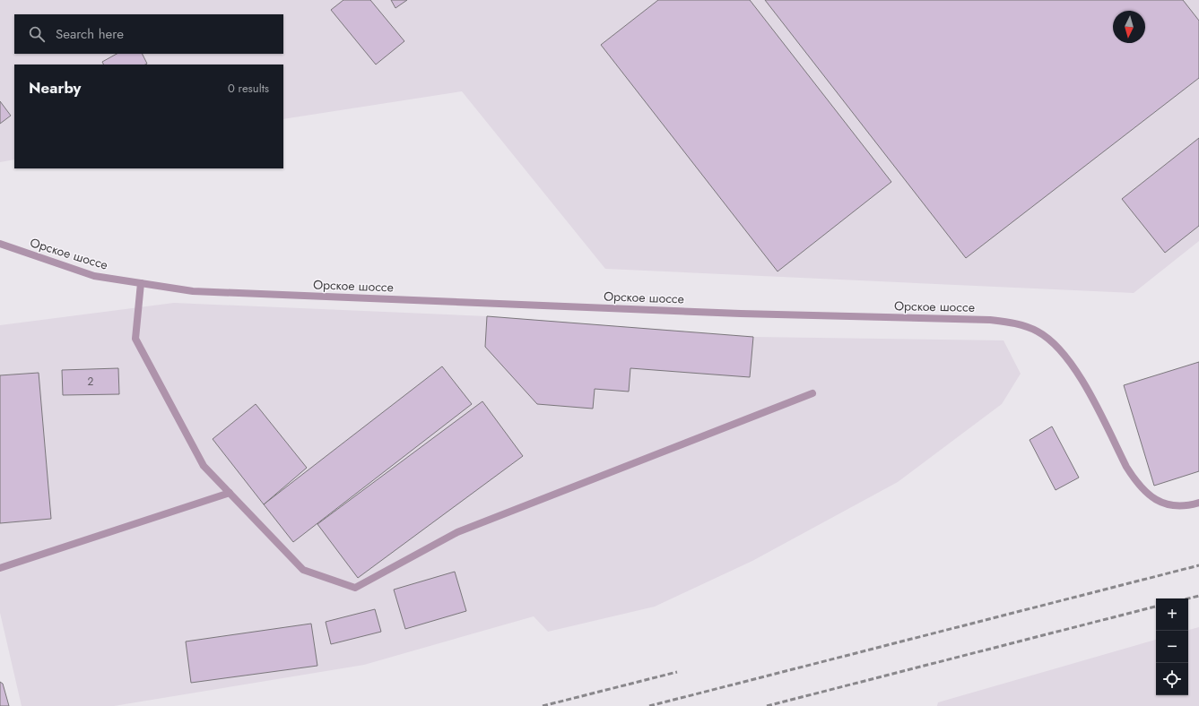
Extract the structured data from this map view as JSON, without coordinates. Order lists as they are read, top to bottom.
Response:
{
  "streets": {
    "street": ["Орское шоссе"]
  },
  "house_numbers": ["2"],
  "north": "bottom",
  "page": {
    "search": "Search here",
    "heading": ["Nearby", "0 results"],
    "map_buttons": ["+", "−"]
  }
}
